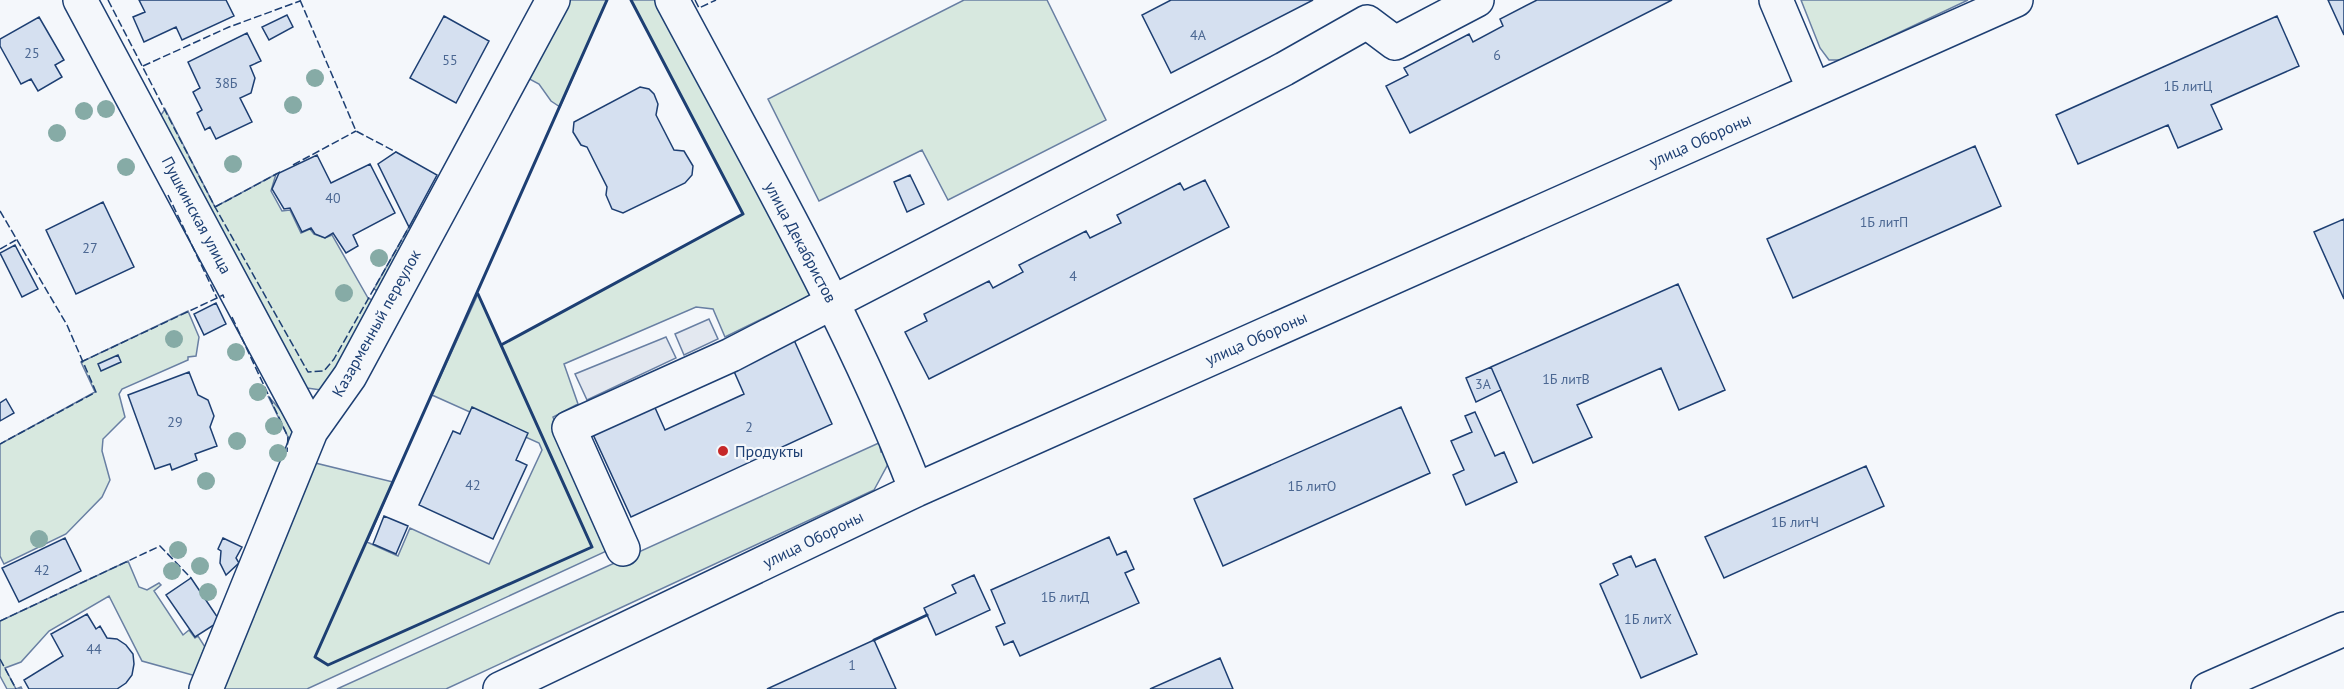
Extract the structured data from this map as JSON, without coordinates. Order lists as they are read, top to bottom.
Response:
{
  "streets": {
    "street": [
      "улица Обороны",
      "Пушкинская улица",
      "улица Декабристов",
      "Казарменный переулок"
    ]
  },
  "crossings": [
    ["улица Обороны", "улица Декабристов"],
    ["Пушкинская улица", "Казарменный переулок"]
  ],
  "places": ["Продукты"],
  "house_numbers": [
    "4А",
    "25",
    "6",
    "55",
    "38Б",
    "1Б литЦ",
    "40",
    "1Б литП",
    "27",
    "4",
    "1Б литВ",
    "3А",
    "29",
    "2",
    "42",
    "1Б литО",
    "1Б литЧ",
    "42",
    "1Б литД",
    "1Б литХ",
    "44",
    "1"
  ]
}
